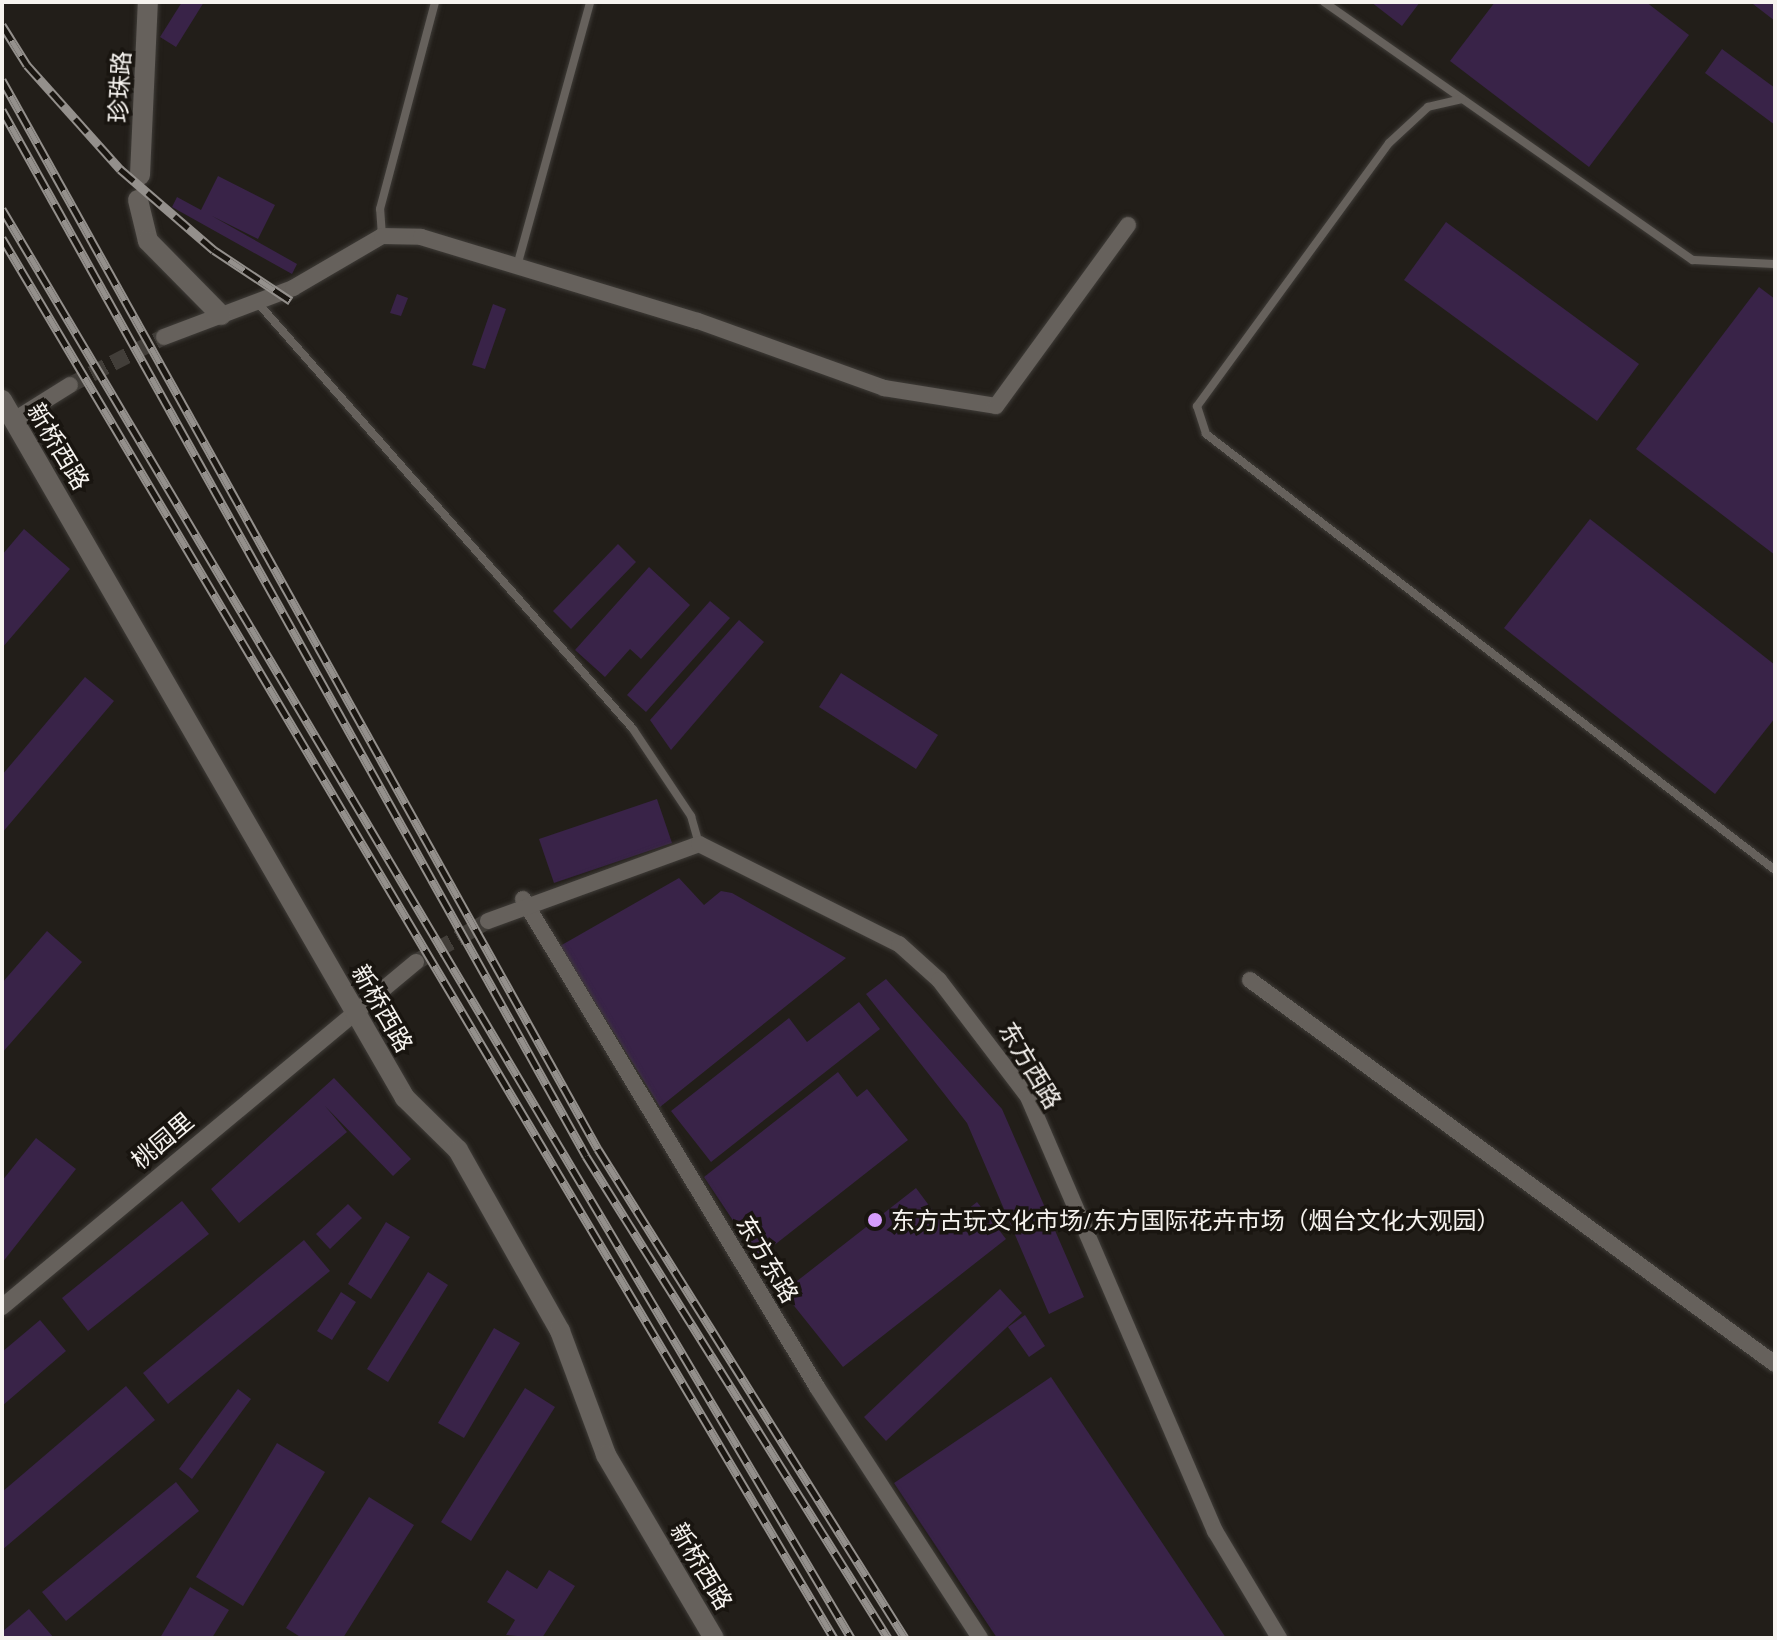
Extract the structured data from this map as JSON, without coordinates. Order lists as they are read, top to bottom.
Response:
{
  "streets": {
    "street": [
      "珍珠路",
      "新桥西路",
      "东方西路",
      "桃园里",
      "东方东路"
    ]
  },
  "crossings": [
    ["新桥西路", "桃园里"]
  ],
  "places": ["东方古玩文化市场/东方国际花卉市场（烟台文化大观园）"]
}
